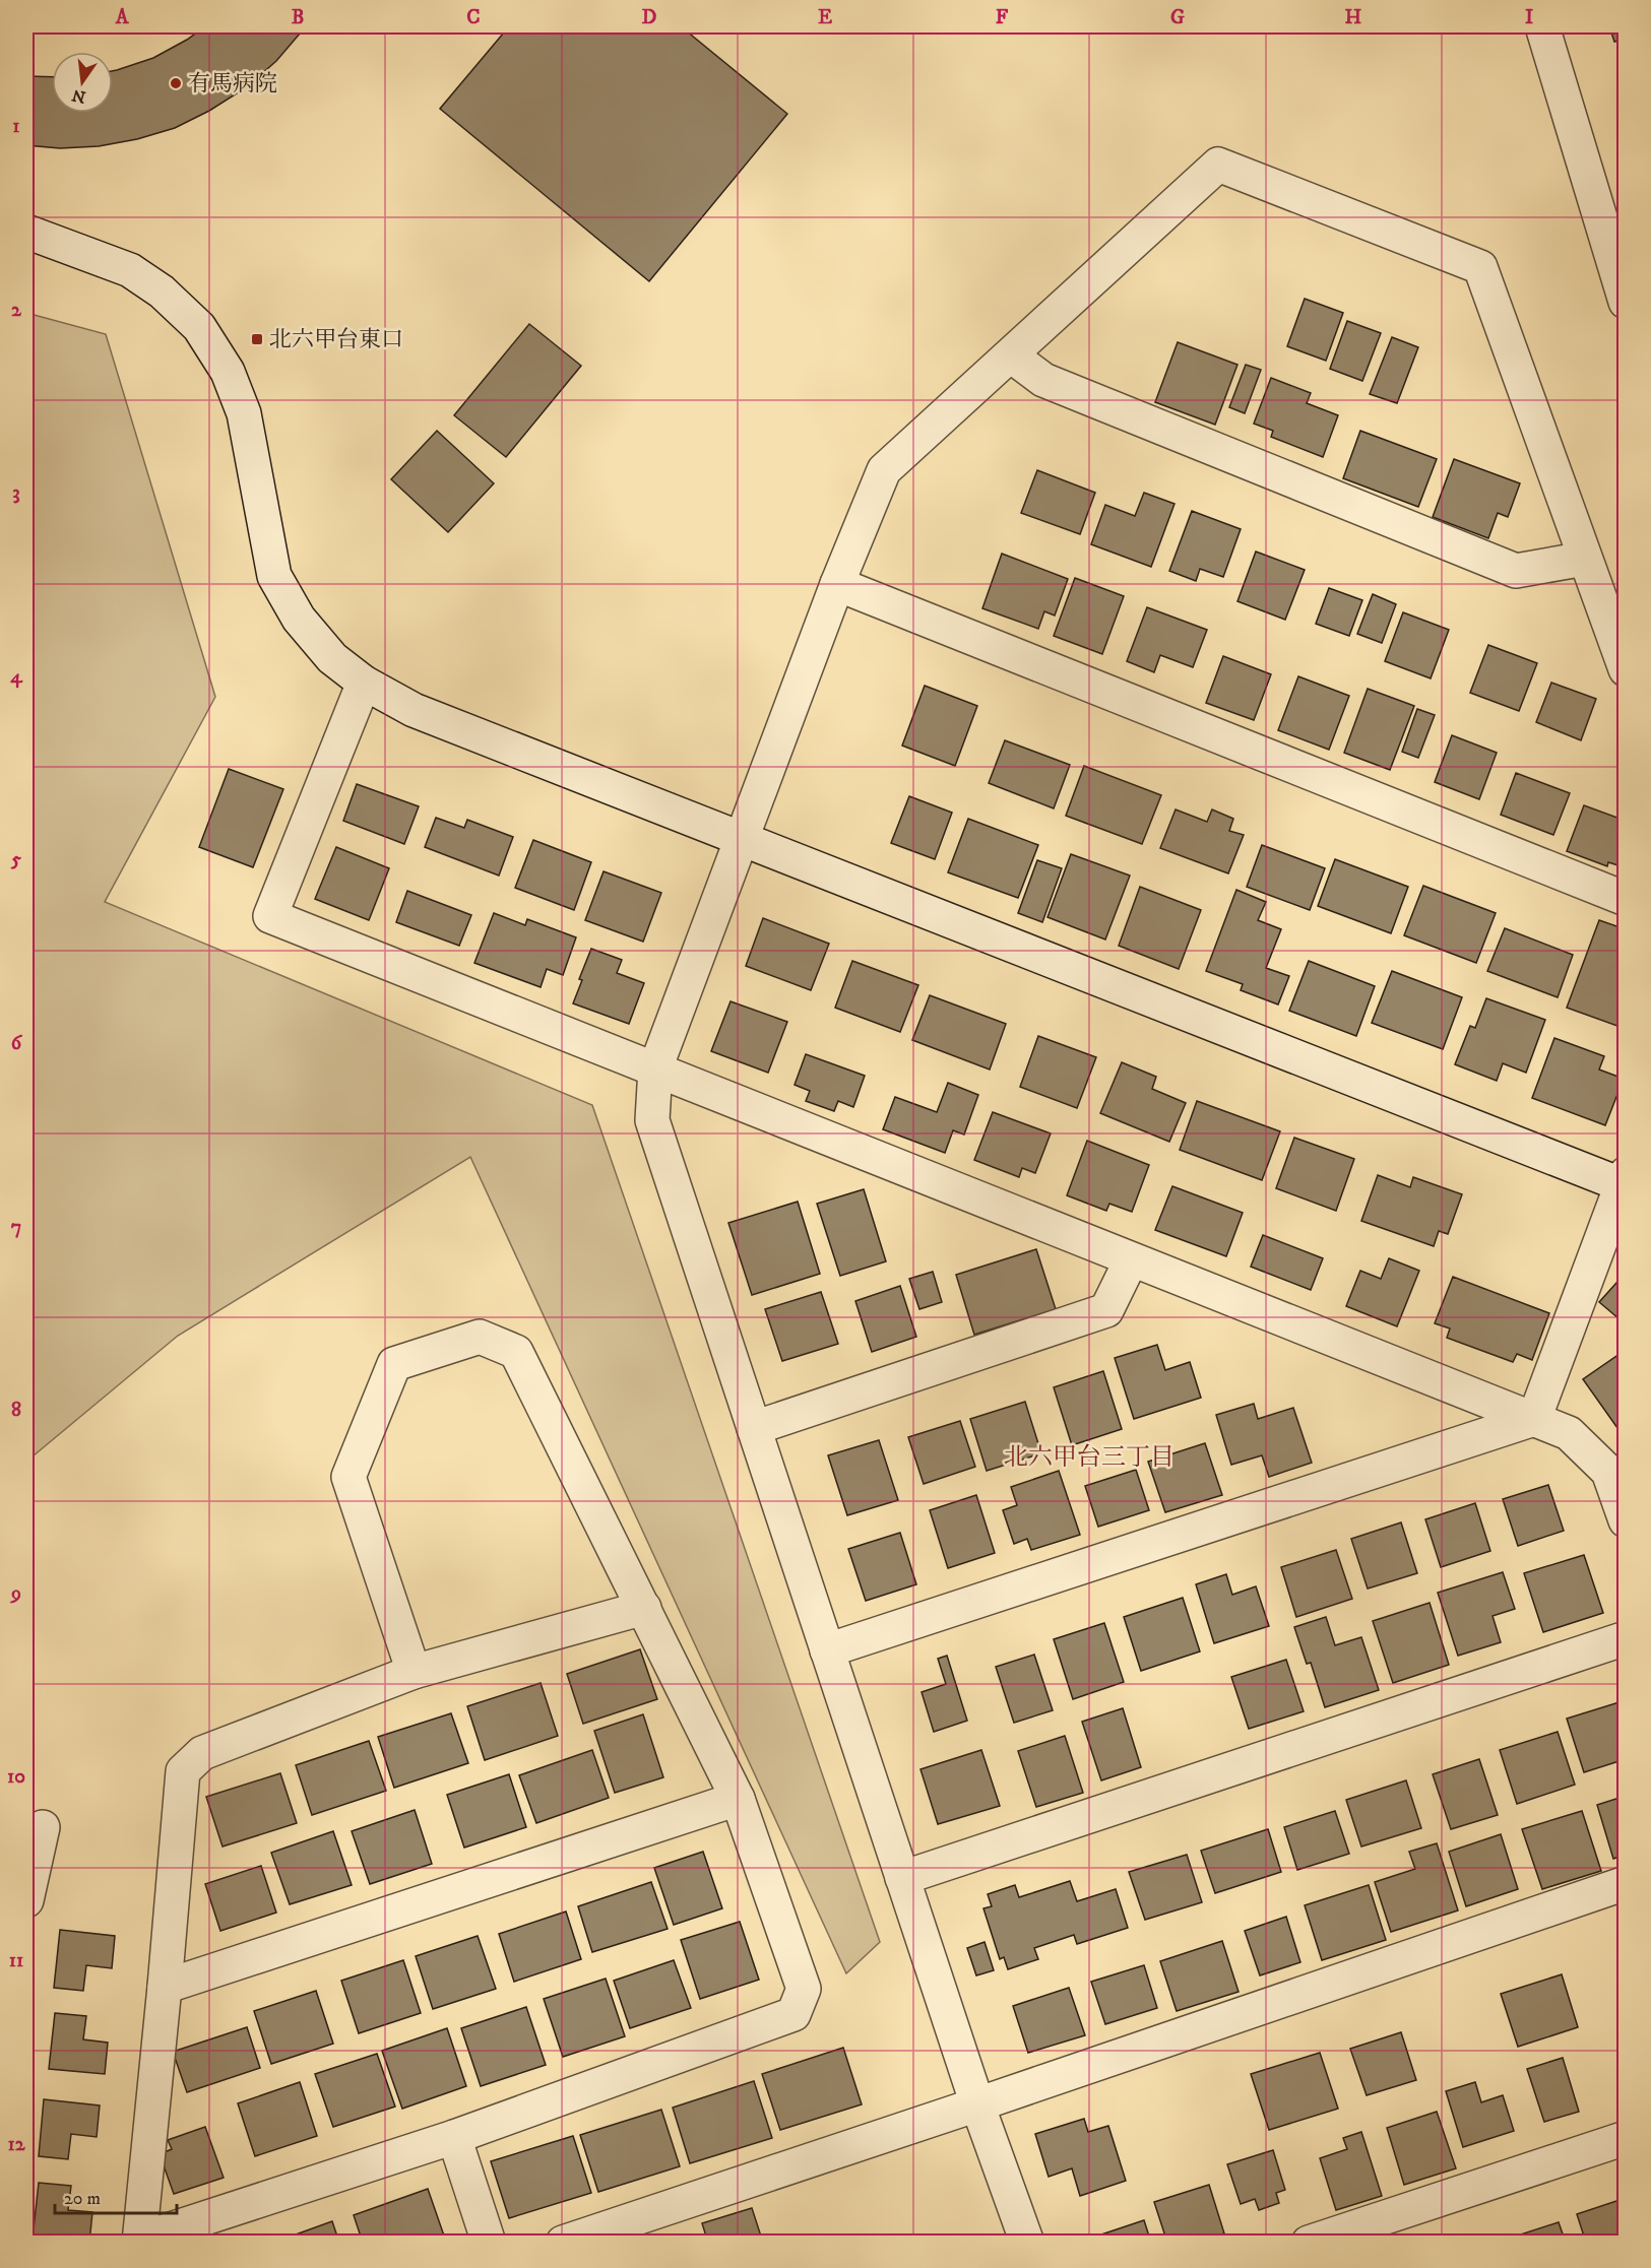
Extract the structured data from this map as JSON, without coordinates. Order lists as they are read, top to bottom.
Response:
{
  "districts": ["北六甲台三丁目"],
  "places": {
    "other": ["有馬病院"],
    "transit": ["北六甲台東口"]
  },
  "scale_bar": "20 m",
  "north": "bottom",
  "grid": {
    "columns": [
      "A",
      "B",
      "C",
      "D",
      "E",
      "F",
      "G",
      "H",
      "I"
    ],
    "rows": [
      "1",
      "2",
      "3",
      "4",
      "5",
      "6",
      "7",
      "8",
      "9",
      "10",
      "11",
      "12"
    ]
  }
}
